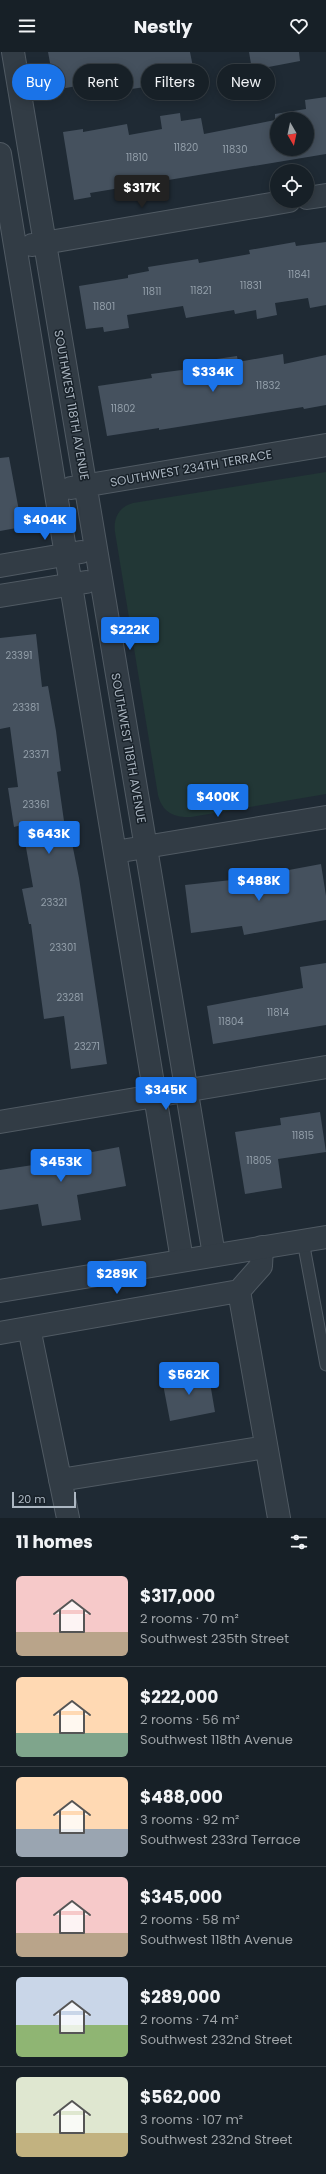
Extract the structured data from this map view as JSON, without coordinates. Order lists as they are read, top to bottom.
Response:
{
  "streets": {
    "street": ["SOUTHWEST 118TH AVENUE", "SOUTHWEST 234TH TERRACE"]
  },
  "crossings": [
    ["SOUTHWEST 118TH AVENUE", "SOUTHWEST 234TH TERRACE"]
  ],
  "house_numbers": [
    "11820",
    "11830",
    "11810",
    "11841",
    "11831",
    "11821",
    "11811",
    "11801",
    "11832",
    "11802",
    "23391",
    "23381",
    "23371",
    "23361",
    "23321",
    "23301",
    "23281",
    "11814",
    "11804",
    "23271",
    "11815",
    "11805"
  ],
  "scale_bar": "20 m",
  "north": "bottom",
  "page": {
    "header": "Nestly",
    "chip": [
      "Buy",
      "Rent",
      "Filters",
      "New"
    ],
    "price": [
      "$317K",
      "$334K",
      "$404K",
      "$222K",
      "$400K",
      "$643K",
      "$488K",
      "$345K",
      "$453K",
      "$289K",
      "$562K"
    ],
    "scale": "20 m",
    "heading": "11 homes",
    "list": [
      {
        "name": "$317,000",
        "note": "2 rooms · 70 m² · Southwest 235th Street"
      },
      {
        "name": "$222,000",
        "note": "2 rooms · 56 m² · Southwest 118th Avenue"
      },
      {
        "name": "$488,000",
        "note": "3 rooms · 92 m² · Southwest 233rd Terrace"
      },
      {
        "name": "$345,000",
        "note": "2 rooms · 58 m² · Southwest 118th Avenue"
      },
      {
        "name": "$289,000",
        "note": "2 rooms · 74 m² · Southwest 232nd Street"
      },
      {
        "name": "$562,000",
        "note": "3 rooms · 107 m² · Southwest 232nd Street"
      }
    ]
  }
}
